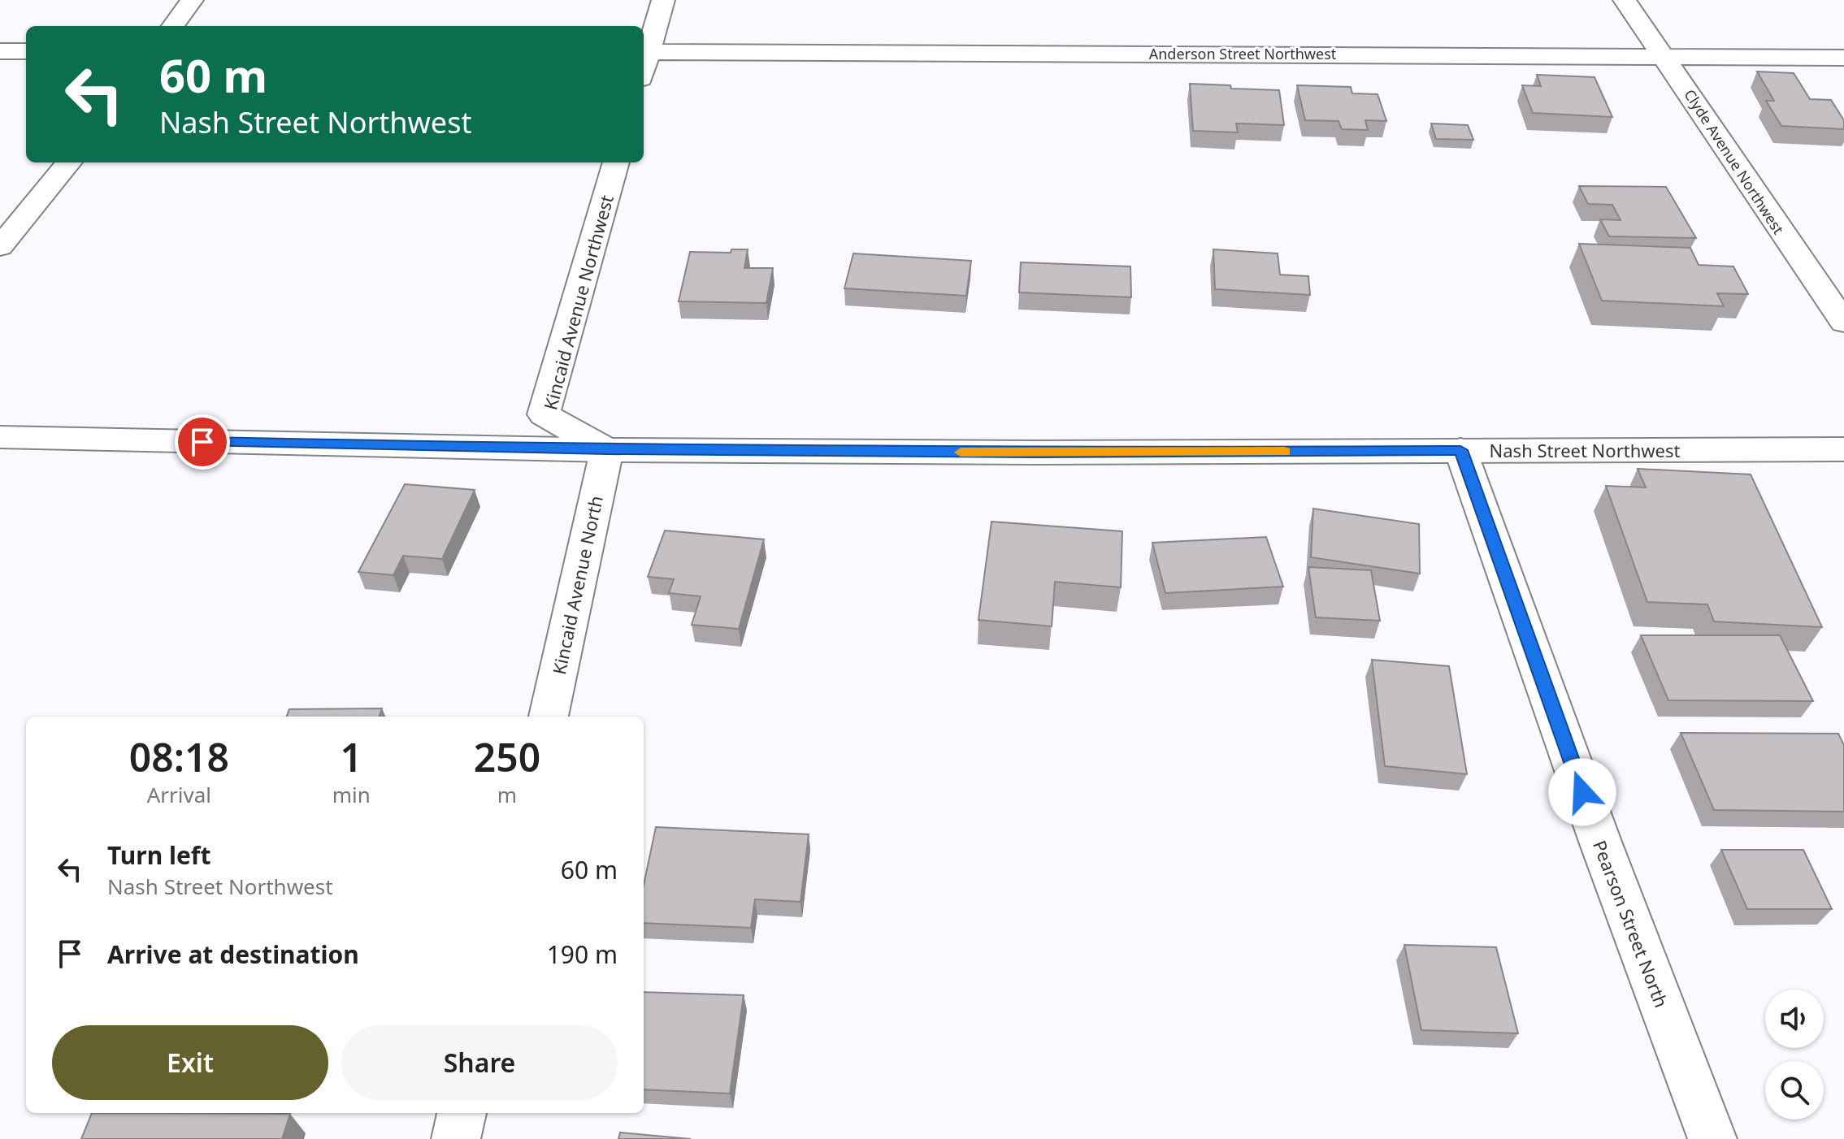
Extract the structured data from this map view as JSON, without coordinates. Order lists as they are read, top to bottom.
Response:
{
  "streets": {
    "street": [
      "Anderson Street Northwest",
      "Clyde Avenue Northwest",
      "Kincaid Avenue Northwest",
      "Nash Street Northwest",
      "Kincaid Avenue North",
      "Pearson Street North"
    ]
  },
  "crossings": [
    ["Anderson Street Northwest", "Clyde Avenue Northwest"],
    ["Kincaid Avenue Northwest", "Nash Street Northwest"],
    ["Kincaid Avenue Northwest", "Kincaid Avenue North"],
    ["Nash Street Northwest", "Kincaid Avenue North"],
    ["Nash Street Northwest", "Pearson Street North"]
  ],
  "page": {
    "turn": ["60 m", "Nash Street Northwest"],
    "eta": [
      "08:18",
      "Arrival",
      "1",
      "min",
      "250",
      "m"
    ],
    "list": [
      {
        "name": "Turn left",
        "note": "Nash Street Northwest",
        "value": "60 m"
      },
      {
        "name": "Arrive at destination",
        "value": "190 m"
      }
    ],
    "buttons": ["Exit", "Share"]
  }
}
